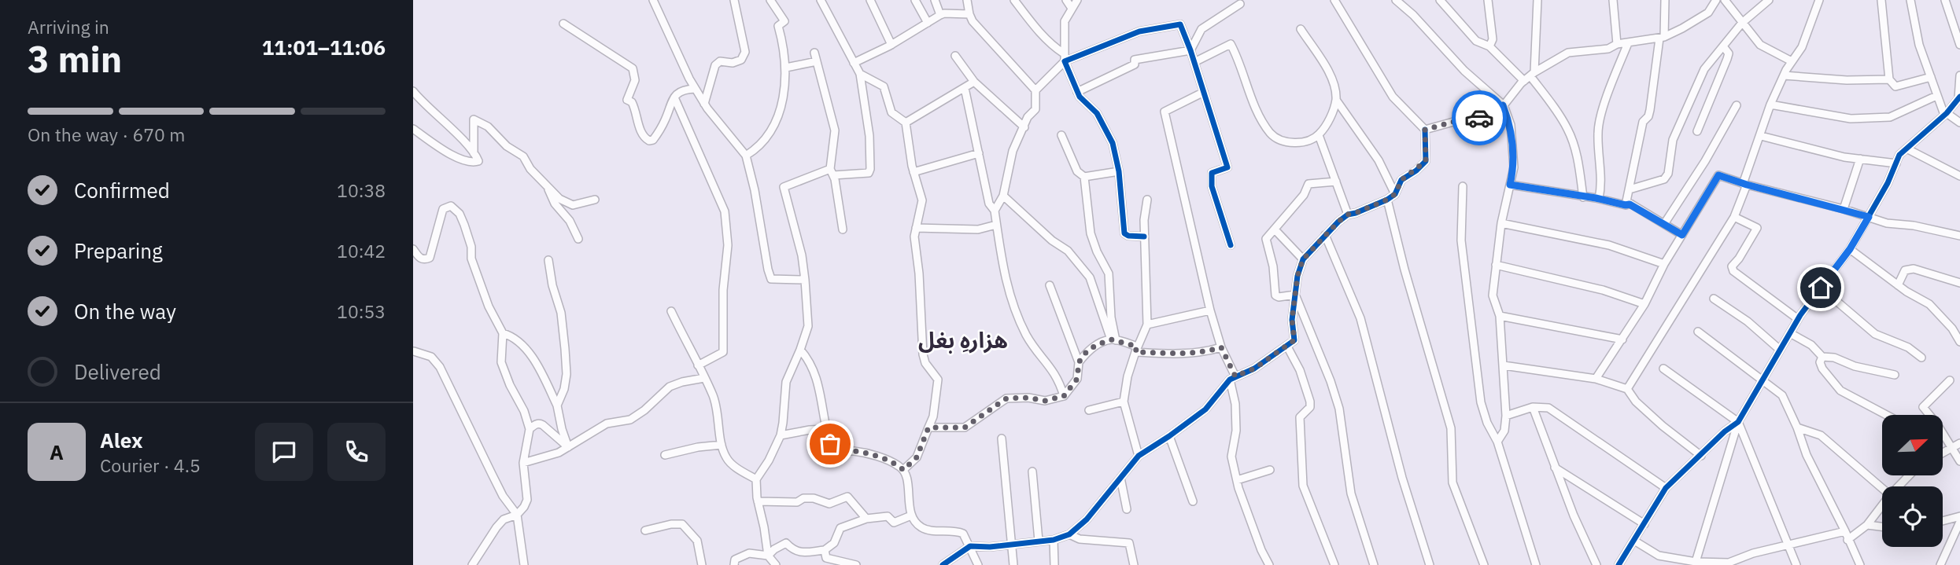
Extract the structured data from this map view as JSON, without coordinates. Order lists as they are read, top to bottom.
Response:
{
  "districts": ["هزارهِ بغل"],
  "north": "top right",
  "page": {
    "heading": ["3 min", "Arriving in", "11:01–11:06"],
    "panel": ["Alex", "Courier · 4.5"],
    "bar": "On the way · 670 m",
    "list": [
      ["Confirmed", "10:38"],
      ["Preparing", "10:42"],
      ["On the way", "10:53"],
      "Delivered"
    ],
    "round": "A"
  }
}
